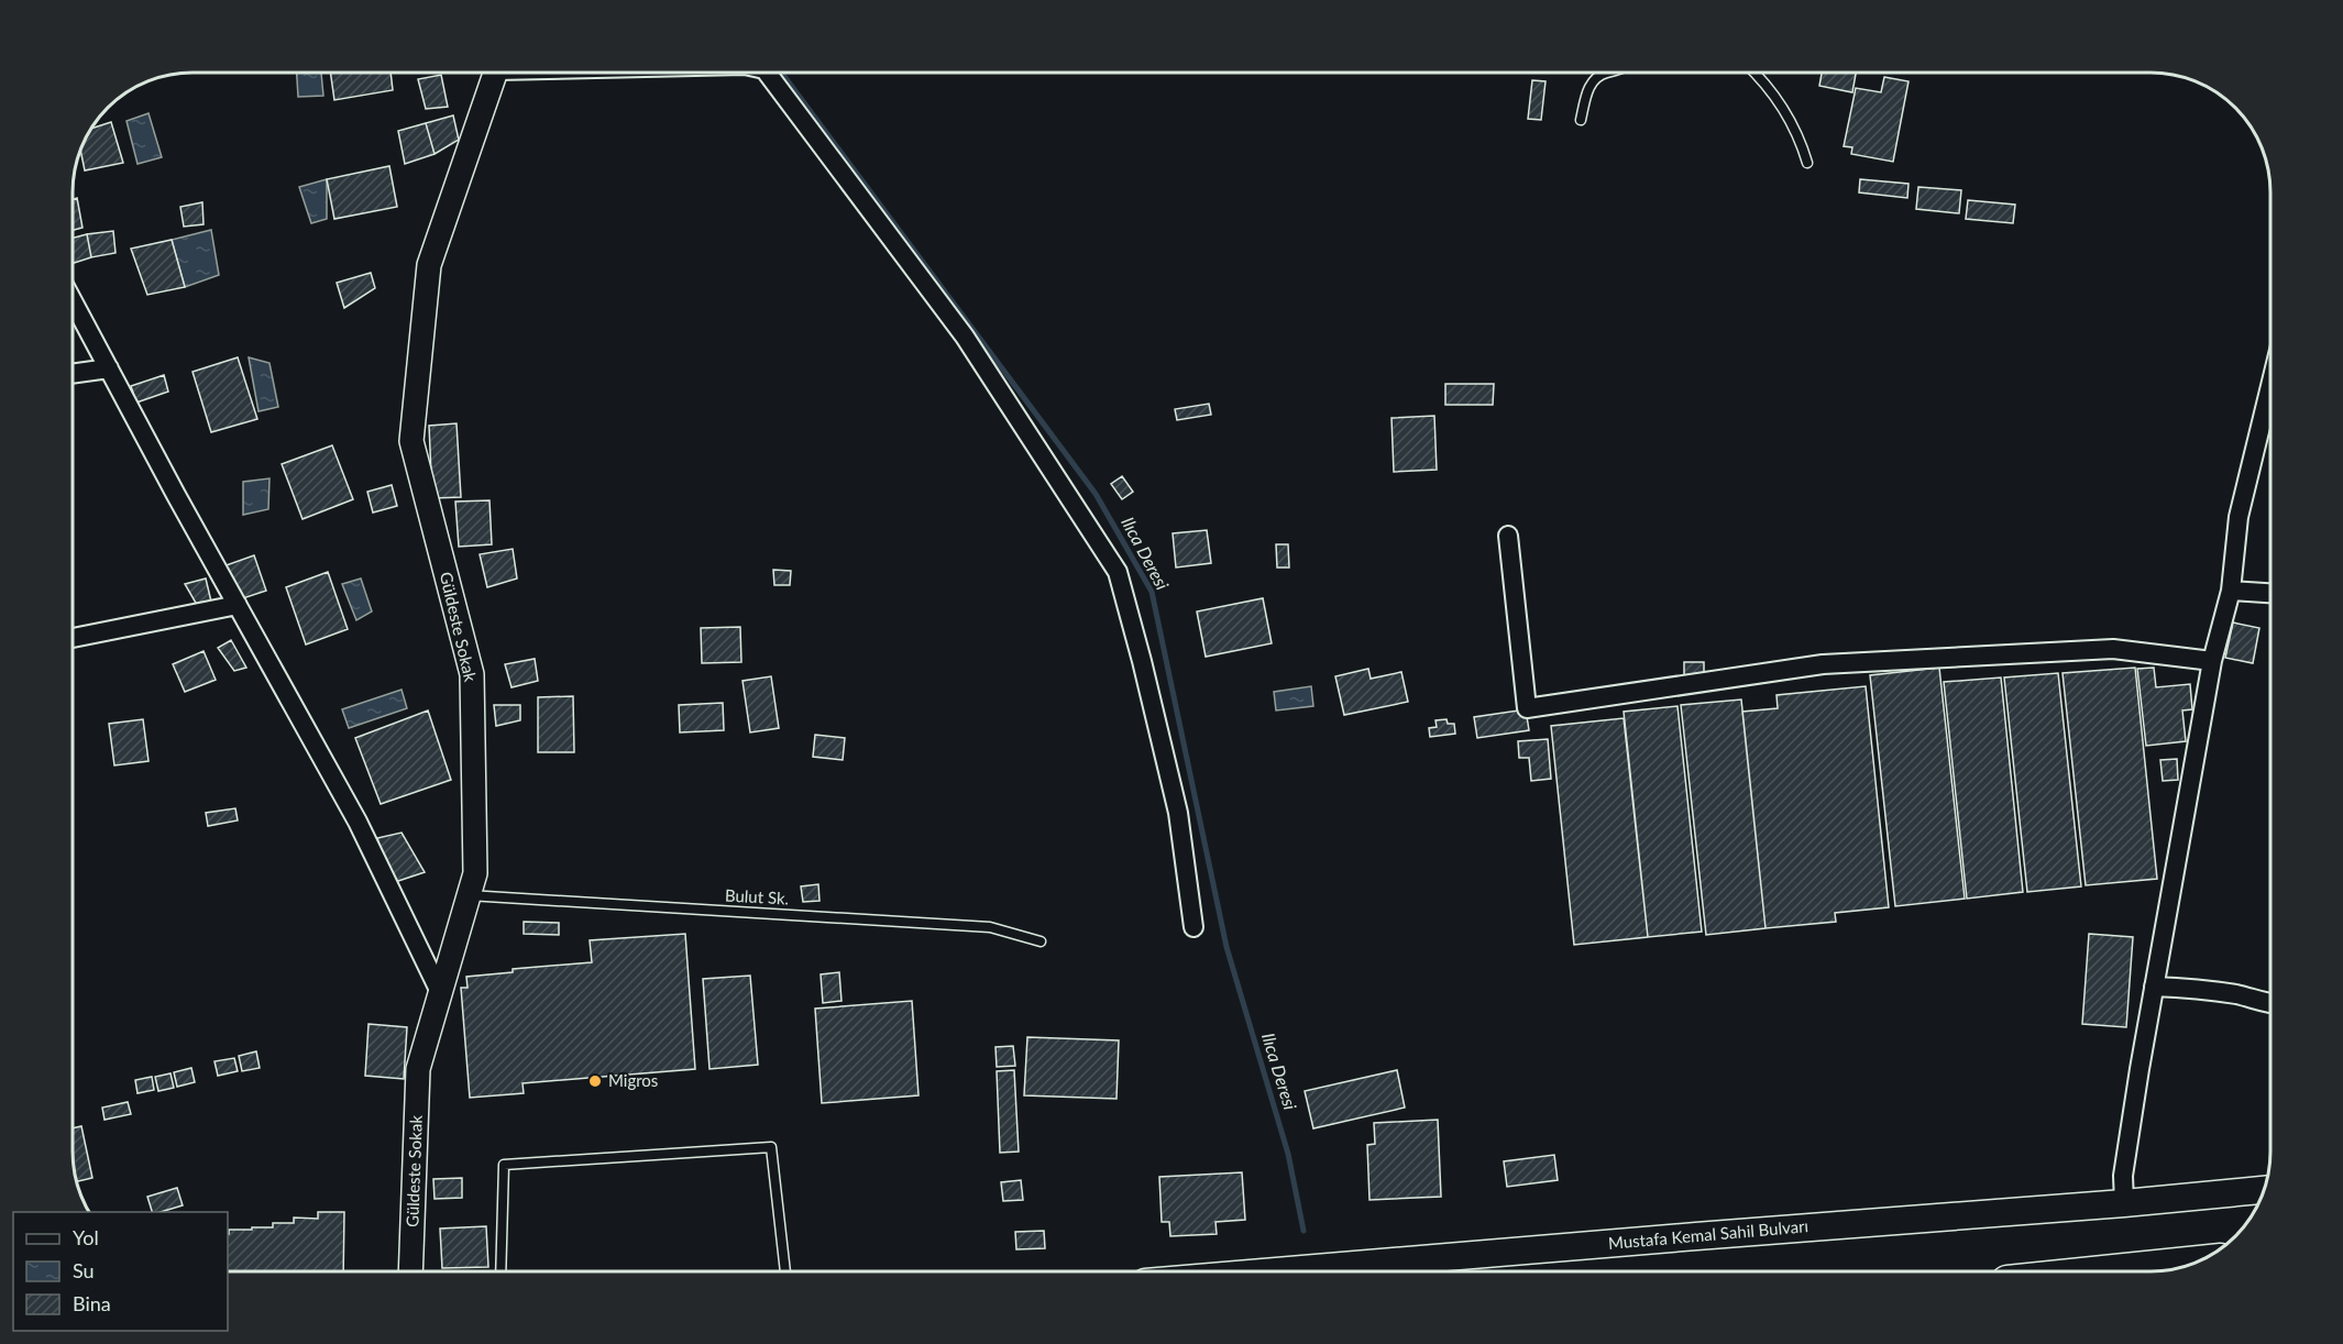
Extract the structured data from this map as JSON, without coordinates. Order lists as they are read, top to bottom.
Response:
{
  "streets": {
    "main road": ["Mustafa Kemal Sahil Bulvarı"],
    "street": ["Güldeste Sokak"],
    "lane": ["Bulut Sk."]
  },
  "crossings": [
    ["Güldeste Sokak", "Bulut Sk."]
  ],
  "water": ["Ilıca Deresi"],
  "places": ["Migros"],
  "legend": ["Yol", "Su", "Bina"]
}
